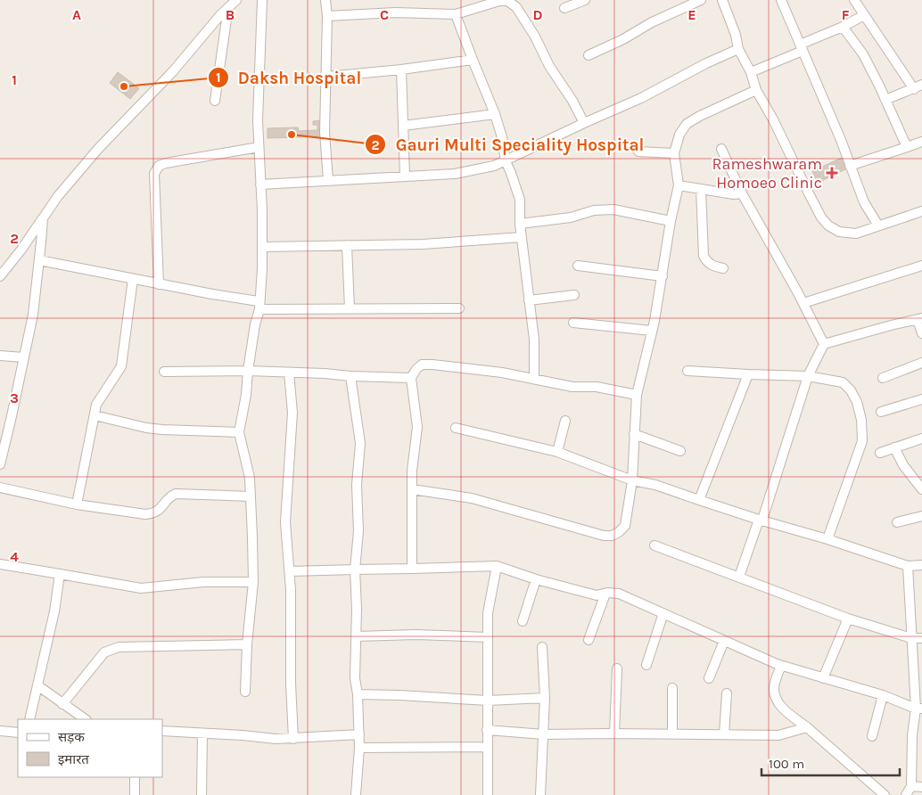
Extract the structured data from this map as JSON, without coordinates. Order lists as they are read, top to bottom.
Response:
{
  "places": {
    "other": ["Daksh Hospital", "Gauri Multi Speciality Hospital"],
    "health": ["Rameshwaram Homoeo Clinic"]
  },
  "legend": ["सड़क", "इमारत"],
  "scale_bar": "100 m",
  "grid": {
    "columns": [
      "A",
      "B",
      "C",
      "D",
      "E",
      "F"
    ],
    "rows": [
      "1",
      "2",
      "3",
      "4"
    ]
  }
}
